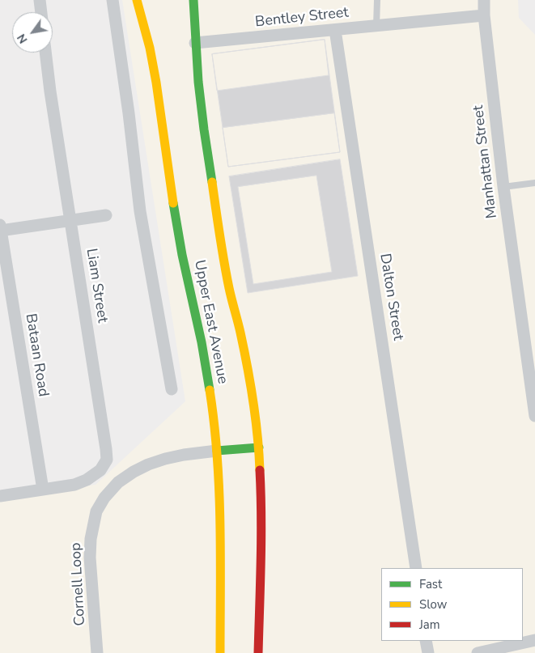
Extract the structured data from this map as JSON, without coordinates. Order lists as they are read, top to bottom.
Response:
{
  "streets": {
    "street": [
      "Bentley Street",
      "Manhattan Street",
      "Liam Street",
      "Dalton Street",
      "Upper East Avenue",
      "Bataan Road",
      "Cornell Loop"
    ]
  },
  "crossings": [
    ["Bentley Street", "Manhattan Street"],
    ["Bentley Street", "Dalton Street"],
    ["Bentley Street", "Upper East Avenue"],
    ["Liam Street", "Bataan Road"],
    ["Upper East Avenue", "Cornell Loop"]
  ],
  "legend": ["Fast", "Slow", "Jam"],
  "north": "bottom left"
}
